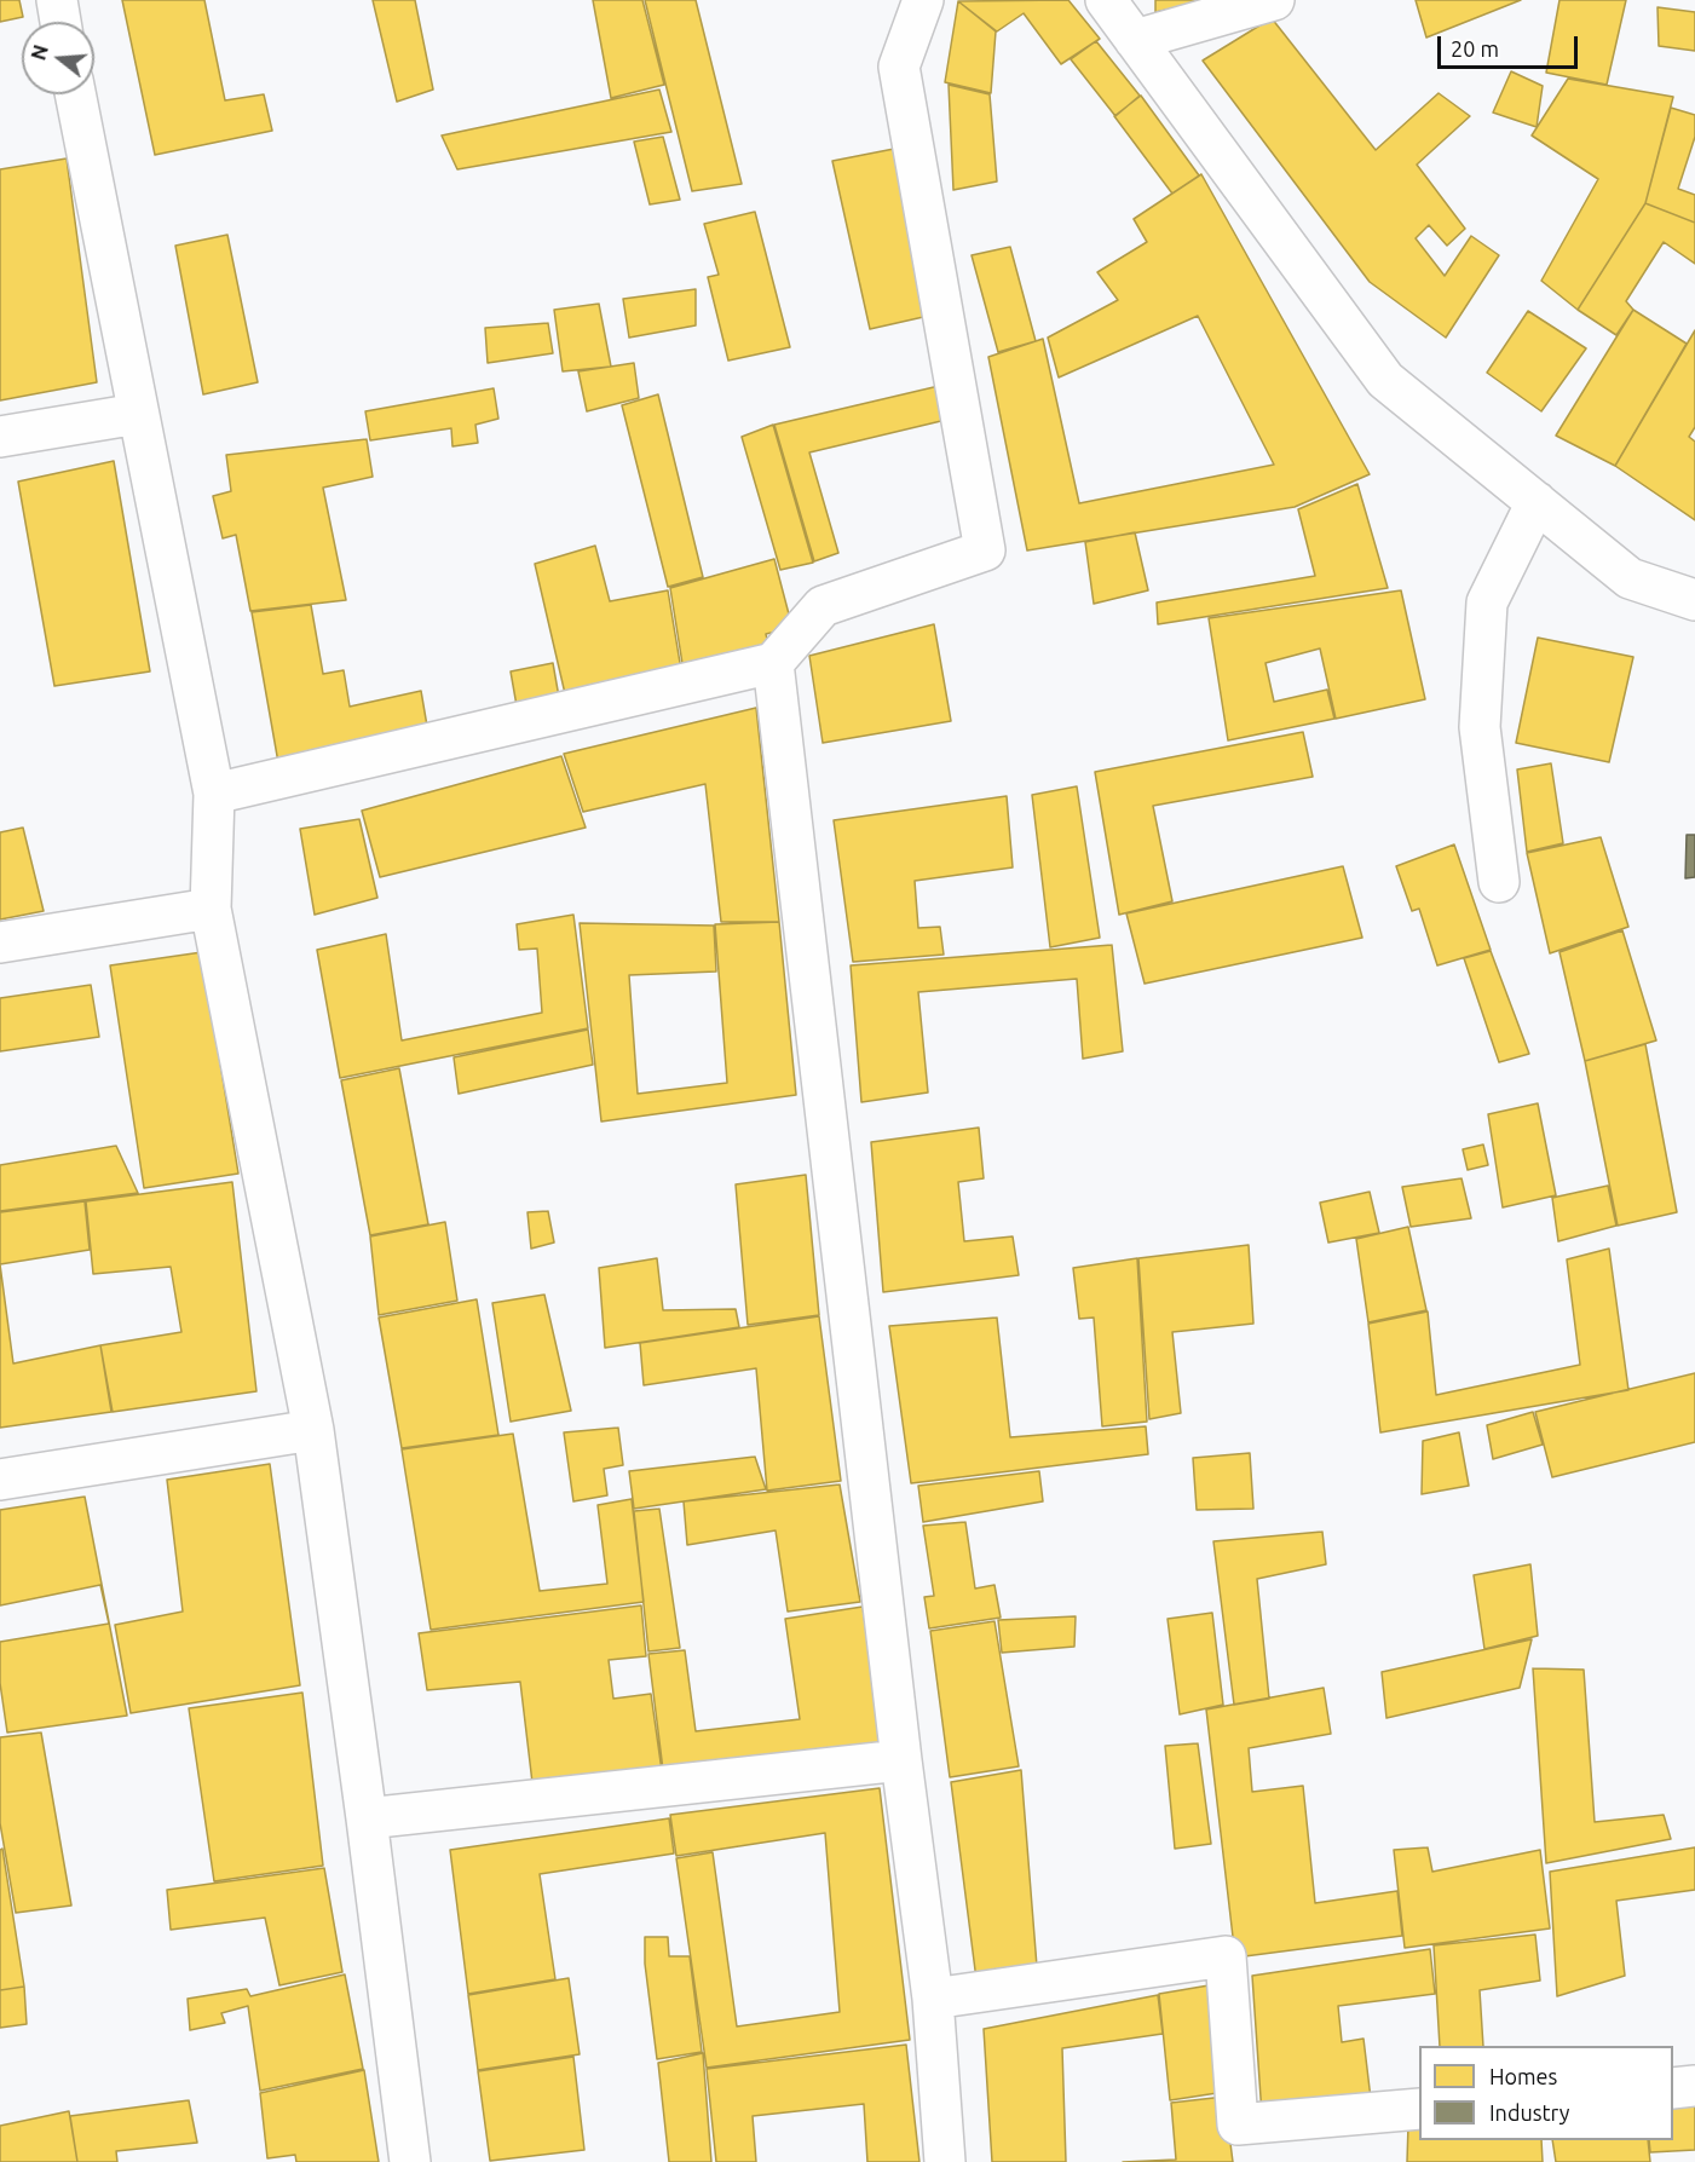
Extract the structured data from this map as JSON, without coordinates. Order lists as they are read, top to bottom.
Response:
{
  "legend": ["Homes", "Industry"],
  "scale_bar": "20 m",
  "north": "left"
}
